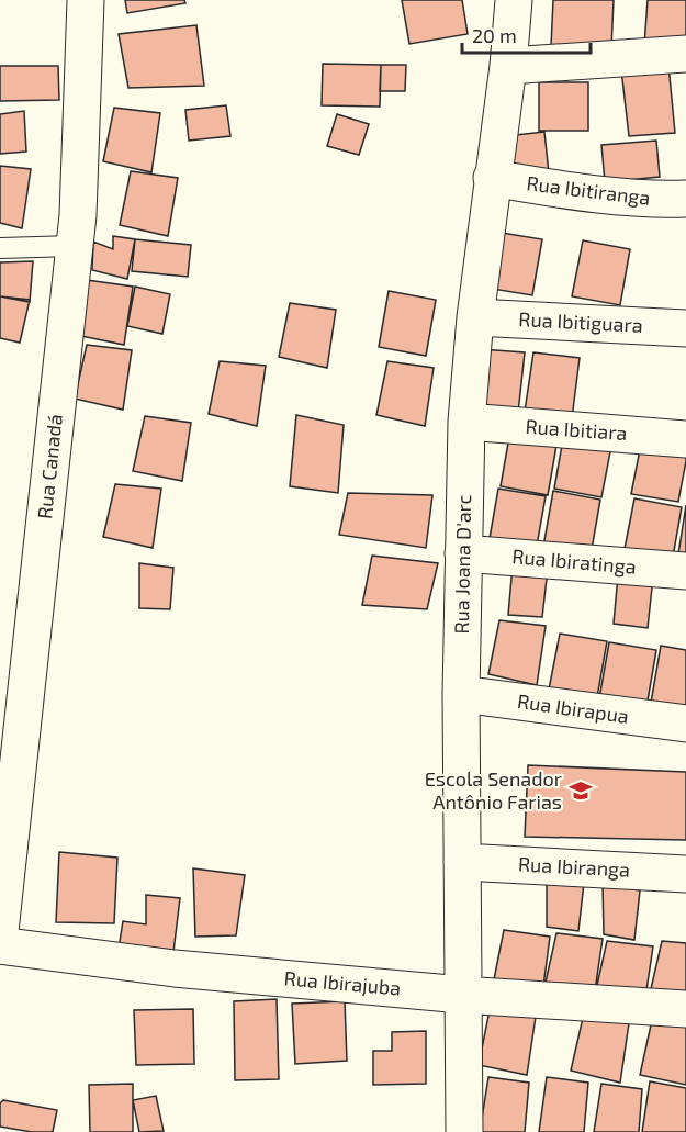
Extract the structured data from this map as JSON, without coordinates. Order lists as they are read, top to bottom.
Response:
{
  "streets": {
    "street": [
      "Rua Ibitiranga",
      "Rua Ibitiguara",
      "Rua Ibitiara",
      "Rua Canadá",
      "Rua Ibiratinga",
      "Rua Joana D'arc",
      "Rua Ibirapua",
      "Rua Ibiranga",
      "Rua Ibirajuba"
    ]
  },
  "crossings": [
    ["Rua Ibitiranga", "Rua Joana D'arc"],
    ["Rua Ibitiguara", "Rua Joana D'arc"],
    ["Rua Ibitiara", "Rua Joana D'arc"],
    ["Rua Ibiratinga", "Rua Joana D'arc"],
    ["Rua Joana D'arc", "Rua Ibirapua"],
    ["Rua Joana D'arc", "Rua Ibiranga"],
    ["Rua Joana D'arc", "Rua Ibirajuba"]
  ],
  "places": {
    "school or university": ["Escola Senador Antônio Farias"]
  },
  "scale_bar": "20 m"
}
